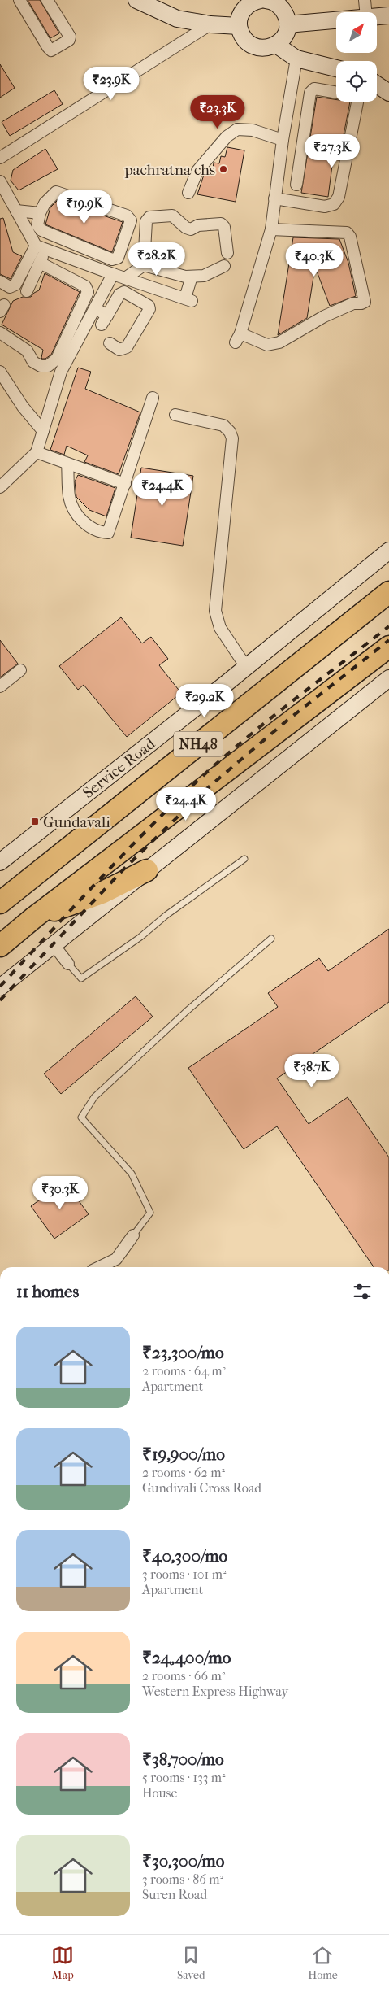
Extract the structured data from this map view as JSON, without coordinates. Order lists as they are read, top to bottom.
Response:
{
  "streets": {
    "highway": ["NH48"],
    "street": ["Service Road"]
  },
  "places": {
    "other": ["pachratna chs"],
    "transit": ["Gundavali"]
  },
  "north": "top right",
  "page": {
    "price": [
      "₹23.9K",
      "₹23.3K",
      "₹27.3K",
      "₹19.9K",
      "₹28.2K",
      "₹40.3K",
      "₹24.4K",
      "₹29.2K",
      "₹24.4K",
      "₹38.7K",
      "₹30.3K"
    ],
    "heading": "11 homes",
    "list": [
      {
        "name": "₹23,300/mo",
        "note": "2 rooms · 64 m² · Apartment"
      },
      {
        "name": "₹19,900/mo",
        "note": "2 rooms · 62 m² · Gundivali Cross Road"
      },
      {
        "name": "₹40,300/mo",
        "note": "3 rooms · 101 m² · Apartment"
      },
      {
        "name": "₹24,400/mo",
        "note": "2 rooms · 66 m² · Western Express Highway"
      },
      {
        "name": "₹38,700/mo",
        "note": "5 rooms · 133 m² · House"
      },
      {
        "name": "₹30,300/mo",
        "note": "3 rooms · 86 m² · Suren Road"
      }
    ],
    "tabs": ["Map", "Saved", "Home"]
  }
}
